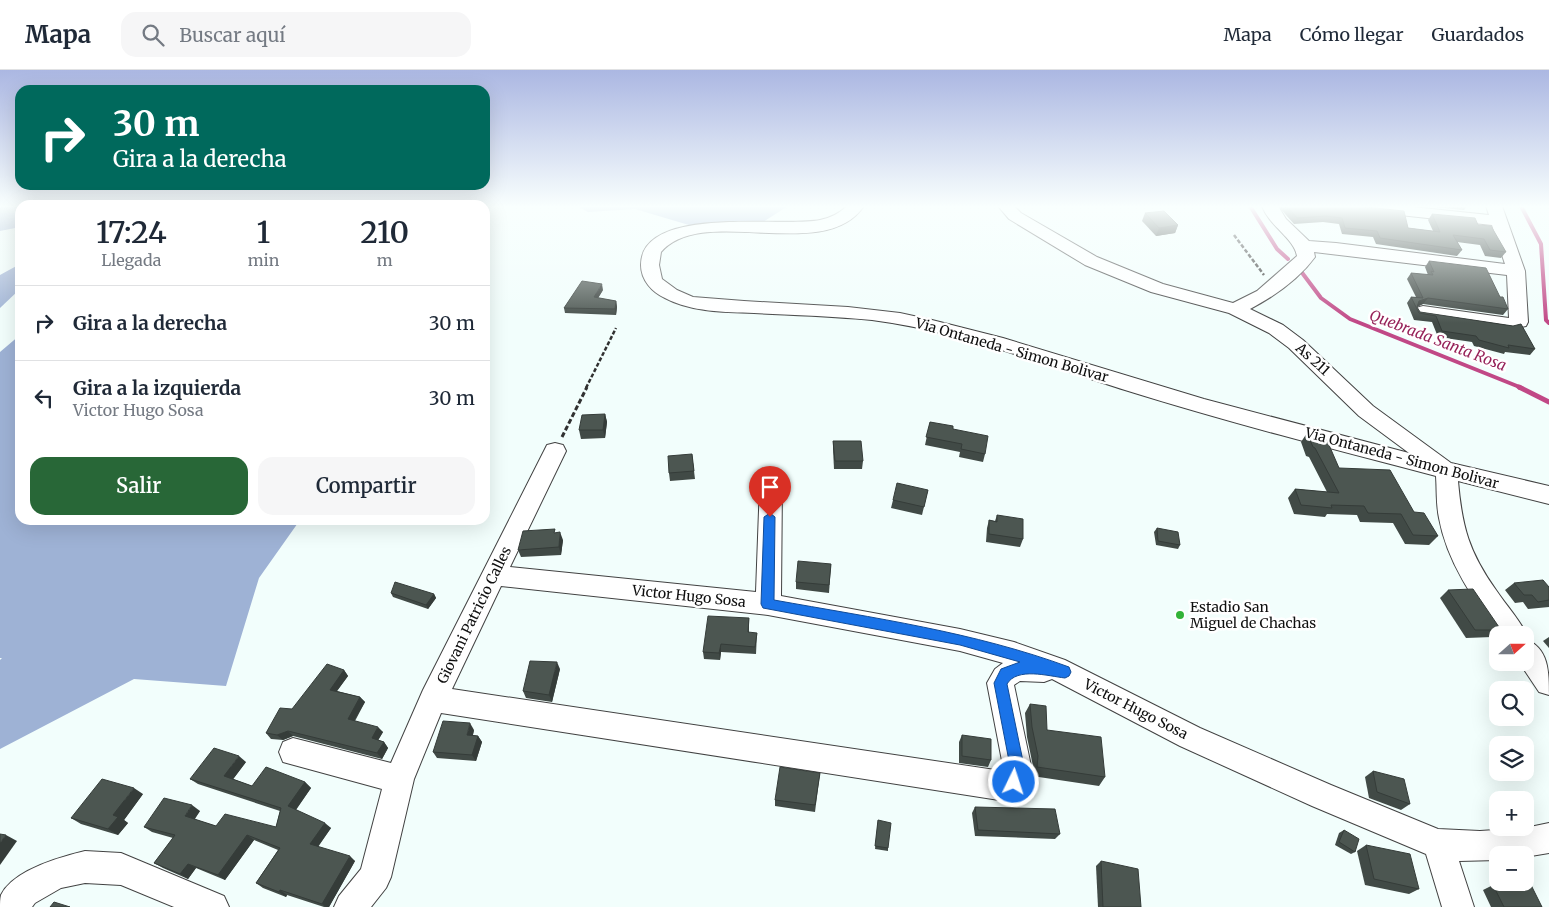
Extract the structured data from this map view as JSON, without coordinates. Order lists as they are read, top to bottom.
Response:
{
  "streets": {
    "street": [
      "Via Ontaneda - Simon Bolivar",
      "As 211",
      "Victor Hugo Sosa",
      "Giovani Patricio Calles"
    ]
  },
  "crossings": [
    ["Via Ontaneda - Simon Bolivar", "As 211"],
    ["Victor Hugo Sosa", "Giovani Patricio Calles"]
  ],
  "water": ["Quebrada Santa Rosa"],
  "places": ["Estadio San Miguel de Chachas"],
  "north": "right",
  "page": {
    "header": "Mapa",
    "search": "Buscar aquí",
    "nav": ["Mapa", "Cómo llegar", "Guardados"],
    "turn": ["30 m", "Gira a la derecha"],
    "eta": [
      "17:24",
      "Llegada",
      "1",
      "min",
      "210",
      "m"
    ],
    "list": [
      {
        "name": "Gira a la derecha",
        "value": "30 m"
      },
      {
        "name": "Gira a la izquierda",
        "note": "Victor Hugo Sosa",
        "value": "30 m"
      }
    ],
    "buttons": ["Salir", "Compartir"],
    "map_buttons": ["+", "−"]
  }
}
